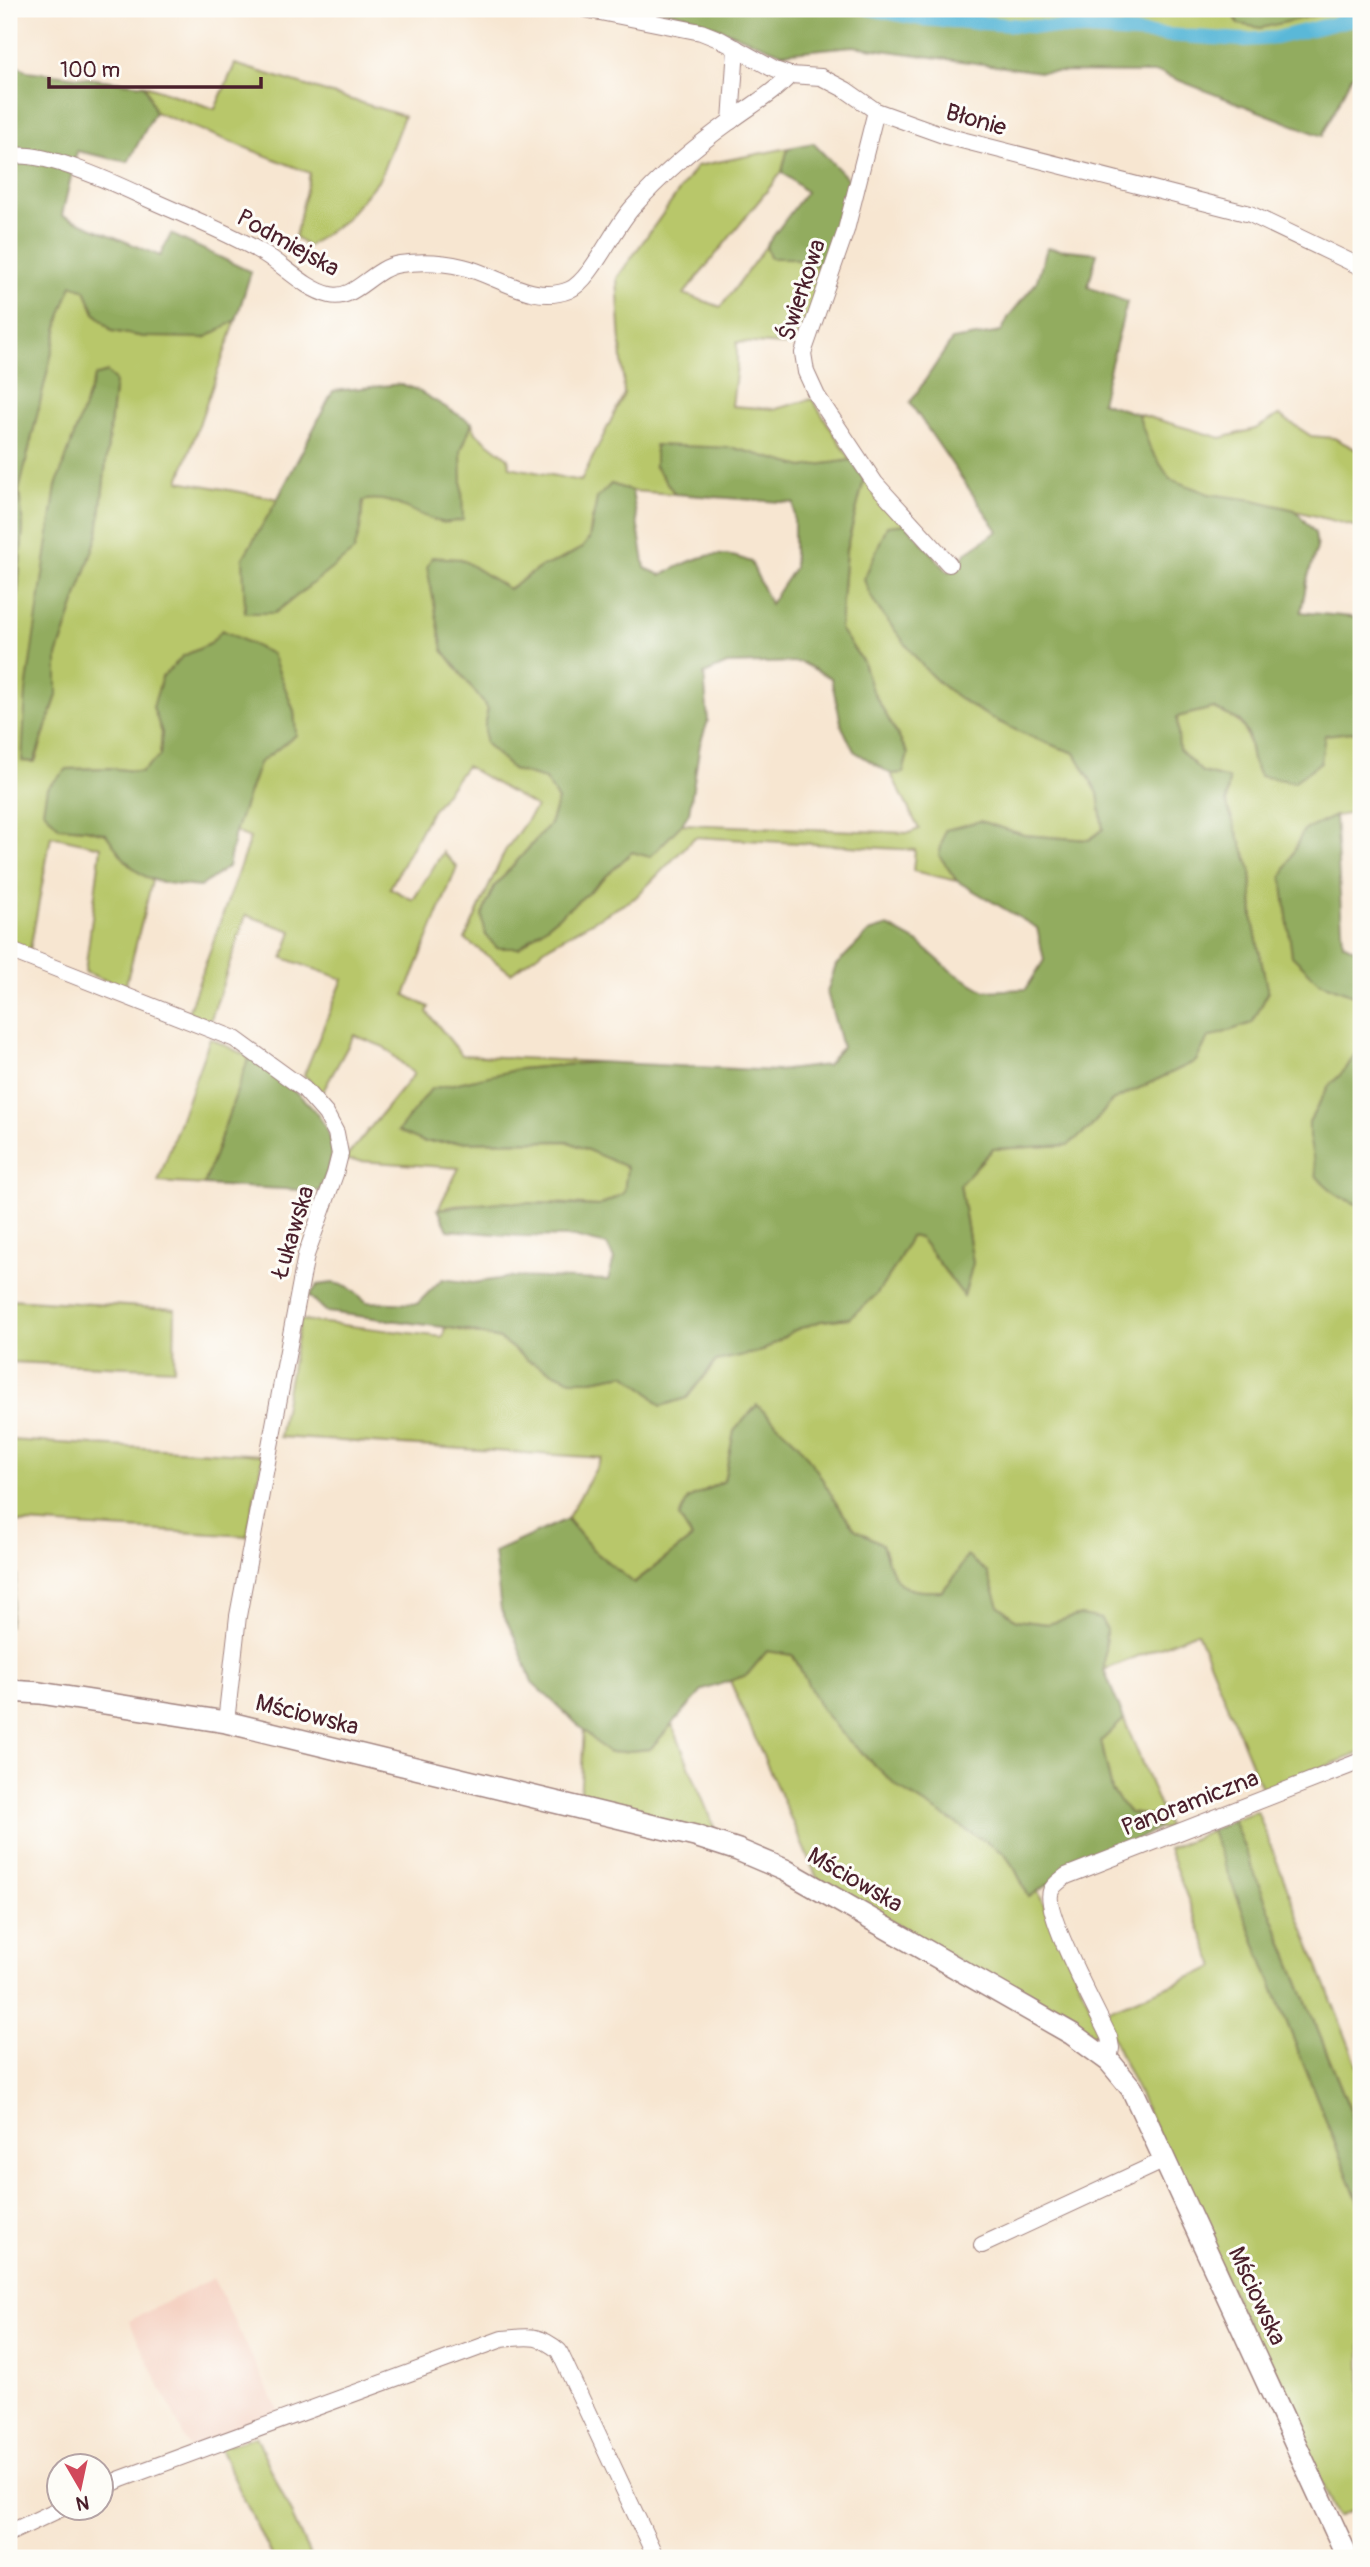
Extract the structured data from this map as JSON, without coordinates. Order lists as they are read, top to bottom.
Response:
{
  "streets": {
    "street": [
      "Błonie",
      "Podmiejska",
      "Świerkowa",
      "Łukawska",
      "Mściowska",
      "Panoramiczna"
    ]
  },
  "crossings": [
    ["Błonie", "Podmiejska"],
    ["Błonie", "Świerkowa"],
    ["Łukawska", "Mściowska"],
    ["Mściowska", "Panoramiczna"]
  ],
  "scale_bar": "100 m",
  "north": "bottom"
}
